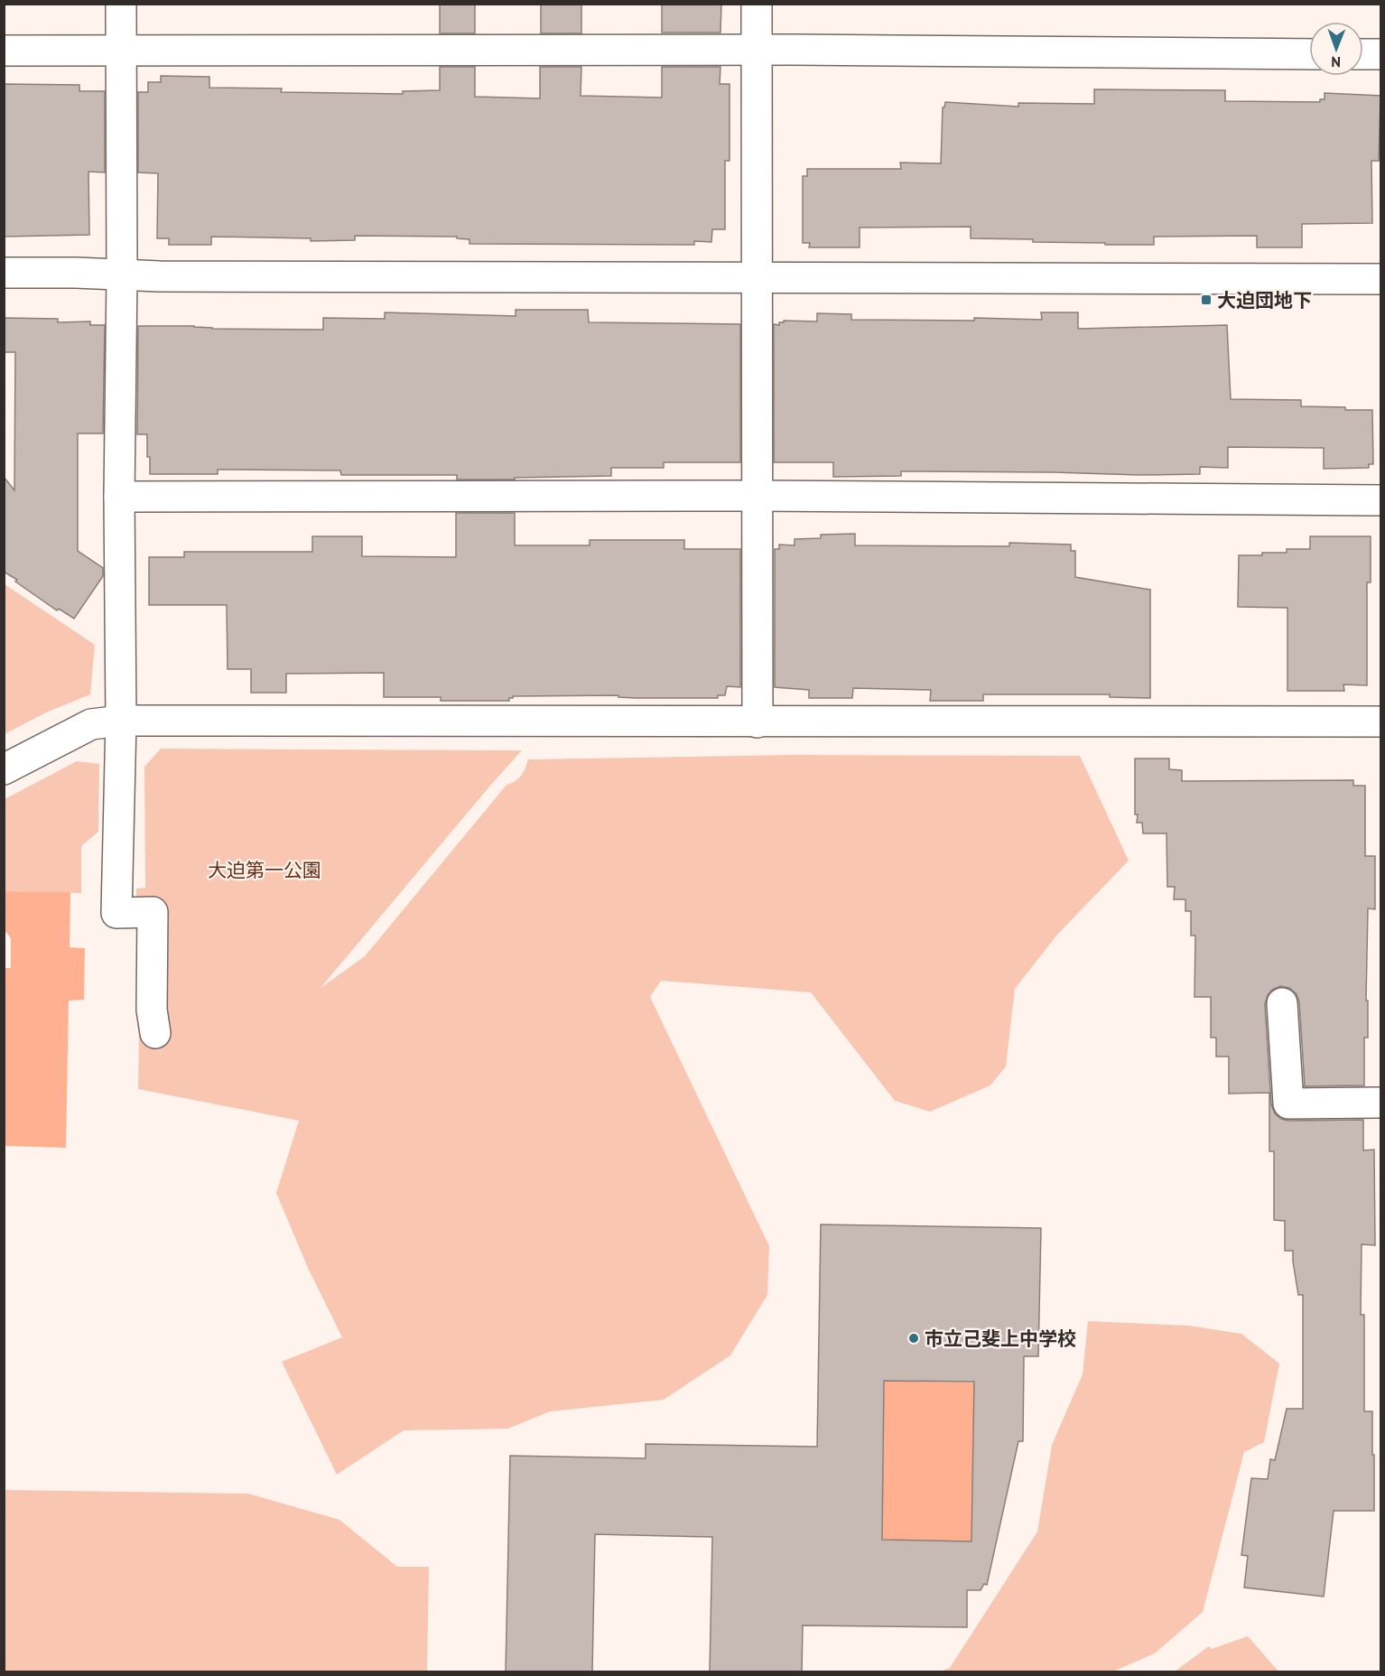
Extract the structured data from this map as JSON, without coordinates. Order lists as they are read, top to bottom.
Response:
{
  "parks": ["大迫第一公園"],
  "places": {
    "transit": ["大迫団地下"],
    "other": ["市立己斐上中学校"]
  },
  "north": "bottom"
}
